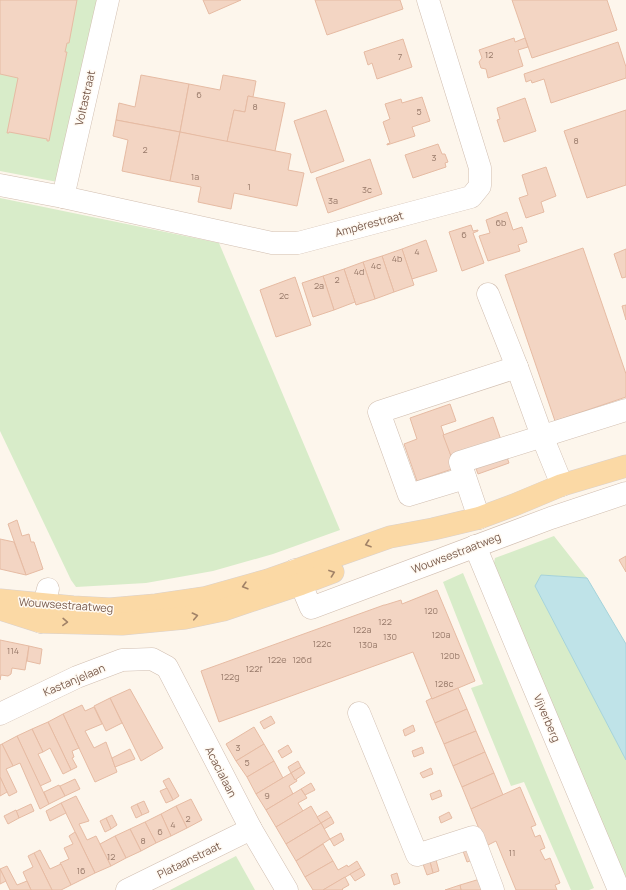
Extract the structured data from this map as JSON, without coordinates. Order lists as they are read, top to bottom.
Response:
{
  "streets": {
    "main road": ["Wouwsestraatweg"],
    "street": [
      "Voltastraat",
      "Ampèrestraat",
      "Kastanjelaan",
      "Vijverberg",
      "Acacialaan",
      "Plataanstraat"
    ]
  },
  "crossings": [
    ["Voltastraat", "Ampèrestraat"],
    ["Wouwsestraatweg", "Vijverberg"],
    ["Kastanjelaan", "Acacialaan"],
    ["Acacialaan", "Plataanstraat"]
  ],
  "house_numbers": [
    "12",
    "7",
    "6",
    "8",
    "5",
    "8",
    "2",
    "3",
    "1a",
    "1",
    "3c",
    "3a",
    "6b",
    "6",
    "4",
    "4b",
    "4c",
    "4d",
    "2",
    "2a",
    "2c",
    "120",
    "122",
    "122a",
    "120a",
    "130",
    "122c",
    "130a",
    "114",
    "120b",
    "122e",
    "126d",
    "122f",
    "122g",
    "128c",
    "3",
    "5",
    "9",
    "2",
    "4",
    "6",
    "8",
    "11",
    "12",
    "16"
  ]
}
